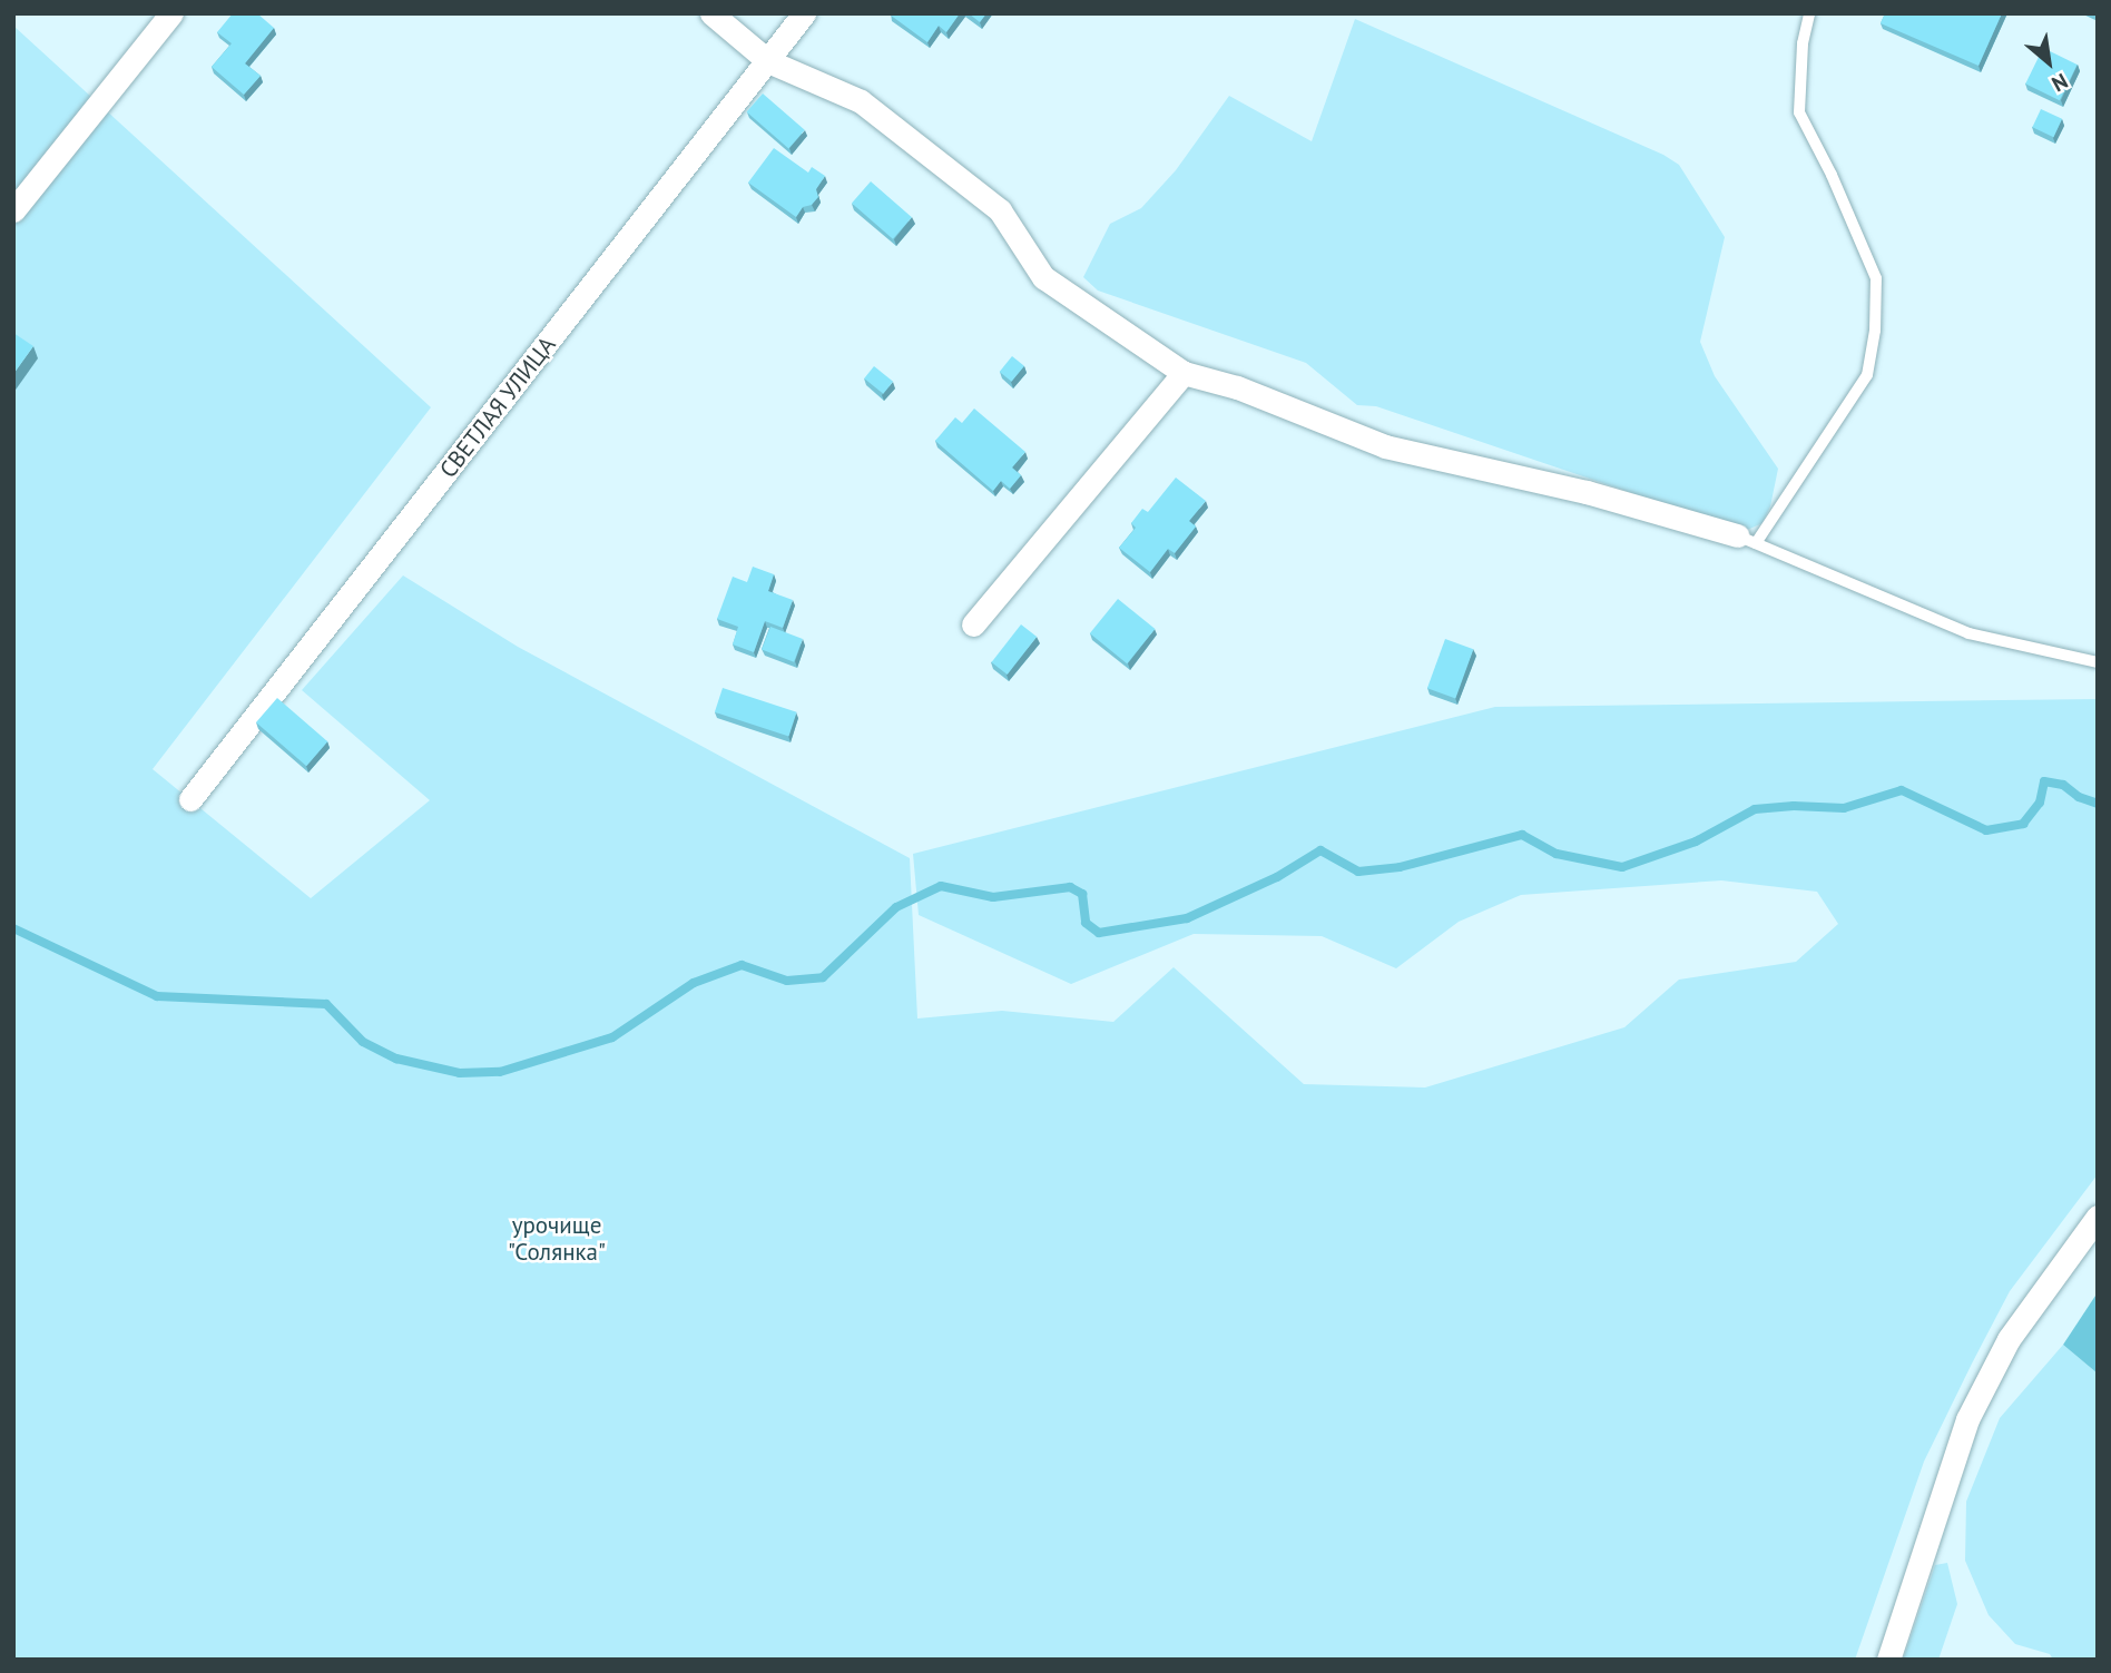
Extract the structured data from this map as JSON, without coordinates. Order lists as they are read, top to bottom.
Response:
{
  "streets": {
    "street": ["СВЕТЛАЯ УЛИЦА"]
  },
  "parks": ["урочище \"Солянка\""],
  "north": "bottom right"
}
